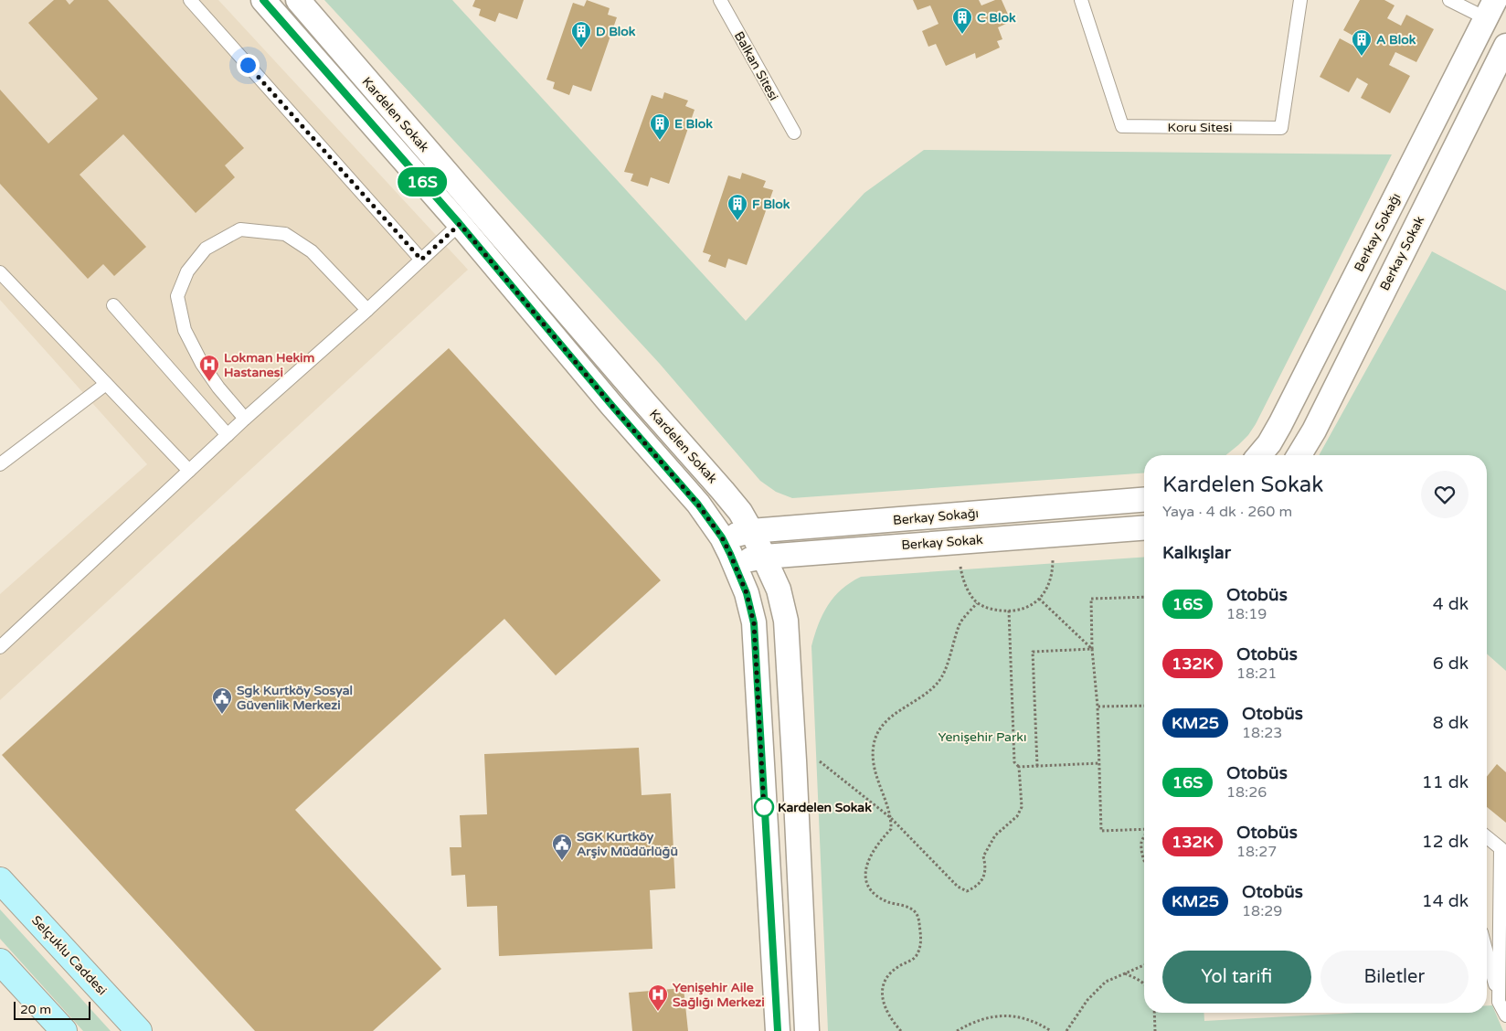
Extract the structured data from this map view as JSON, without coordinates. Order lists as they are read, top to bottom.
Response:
{
  "streets": {
    "main road": ["Selçuklu Caddesi"],
    "street": ["Kardelen Sokak", "Berkay Sokağı", "Berkay Sokak"],
    "lane": ["Balkan Sitesi", "Koru Sitesi"]
  },
  "crossings": [
    ["Kardelen Sokak", "Berkay Sokağı"],
    ["Kardelen Sokak", "Berkay Sokak"]
  ],
  "parks": ["Yenişehir Parkı"],
  "places": {
    "building": [
      "C Blok",
      "D Blok",
      "A Blok",
      "E Blok",
      "F Blok"
    ],
    "hospital": ["Lokman Hekim Hastanesi", "Yenişehir Aile Sağlığı Merkezi"],
    "public building": ["Sgk Kurtköy Sosyal Güvenlik Merkezi", "SGK Kurtköy Arşiv Müdürlüğü"],
    "other": ["Kardelen Sokak"]
  },
  "lines": ["bus line 16S"],
  "scale_bar": "20 m",
  "page": {
    "on_map": "16S",
    "heading": [
      ["Kardelen Sokak", "Yaya · 4 dk · 260 m"],
      "Kalkışlar"
    ],
    "list": [
      {
        "mark": "16S",
        "name": "Otobüs",
        "note": "18:19",
        "value": "4 dk"
      },
      {
        "mark": "132K",
        "name": "Otobüs",
        "note": "18:21",
        "value": "6 dk"
      },
      {
        "mark": "KM25",
        "name": "Otobüs",
        "note": "18:23",
        "value": "8 dk"
      },
      {
        "mark": "16S",
        "name": "Otobüs",
        "note": "18:26",
        "value": "11 dk"
      },
      {
        "mark": "132K",
        "name": "Otobüs",
        "note": "18:27",
        "value": "12 dk"
      },
      {
        "mark": "KM25",
        "name": "Otobüs",
        "note": "18:29",
        "value": "14 dk"
      }
    ],
    "buttons": ["Yol tarifi", "Biletler"],
    "scale": "20 m"
  }
}
